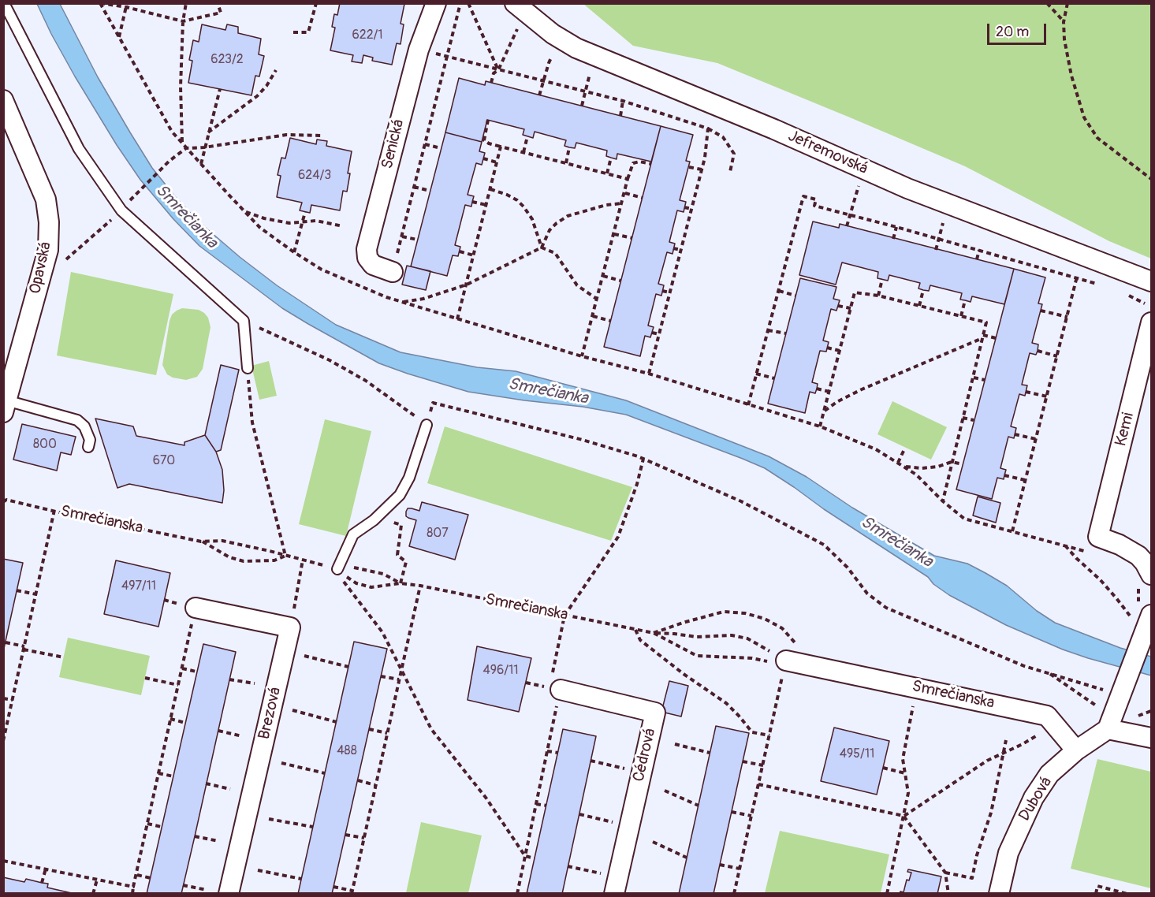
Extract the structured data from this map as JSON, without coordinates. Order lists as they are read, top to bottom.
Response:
{
  "streets": {
    "street": [
      "Senická",
      "Jefremovská",
      "Opavská",
      "Kemi",
      "Smrečianska",
      "Brezová",
      "Cédrová",
      "Dubová"
    ]
  },
  "crossings": [
    ["Smrečianska", "Dubová"]
  ],
  "water": ["Smrečianka"],
  "house_numbers": [
    "622/1",
    "623/2",
    "624/3",
    "800",
    "670",
    "807",
    "497/11",
    "496/11",
    "488",
    "495/11"
  ],
  "scale_bar": "20 m"
}
